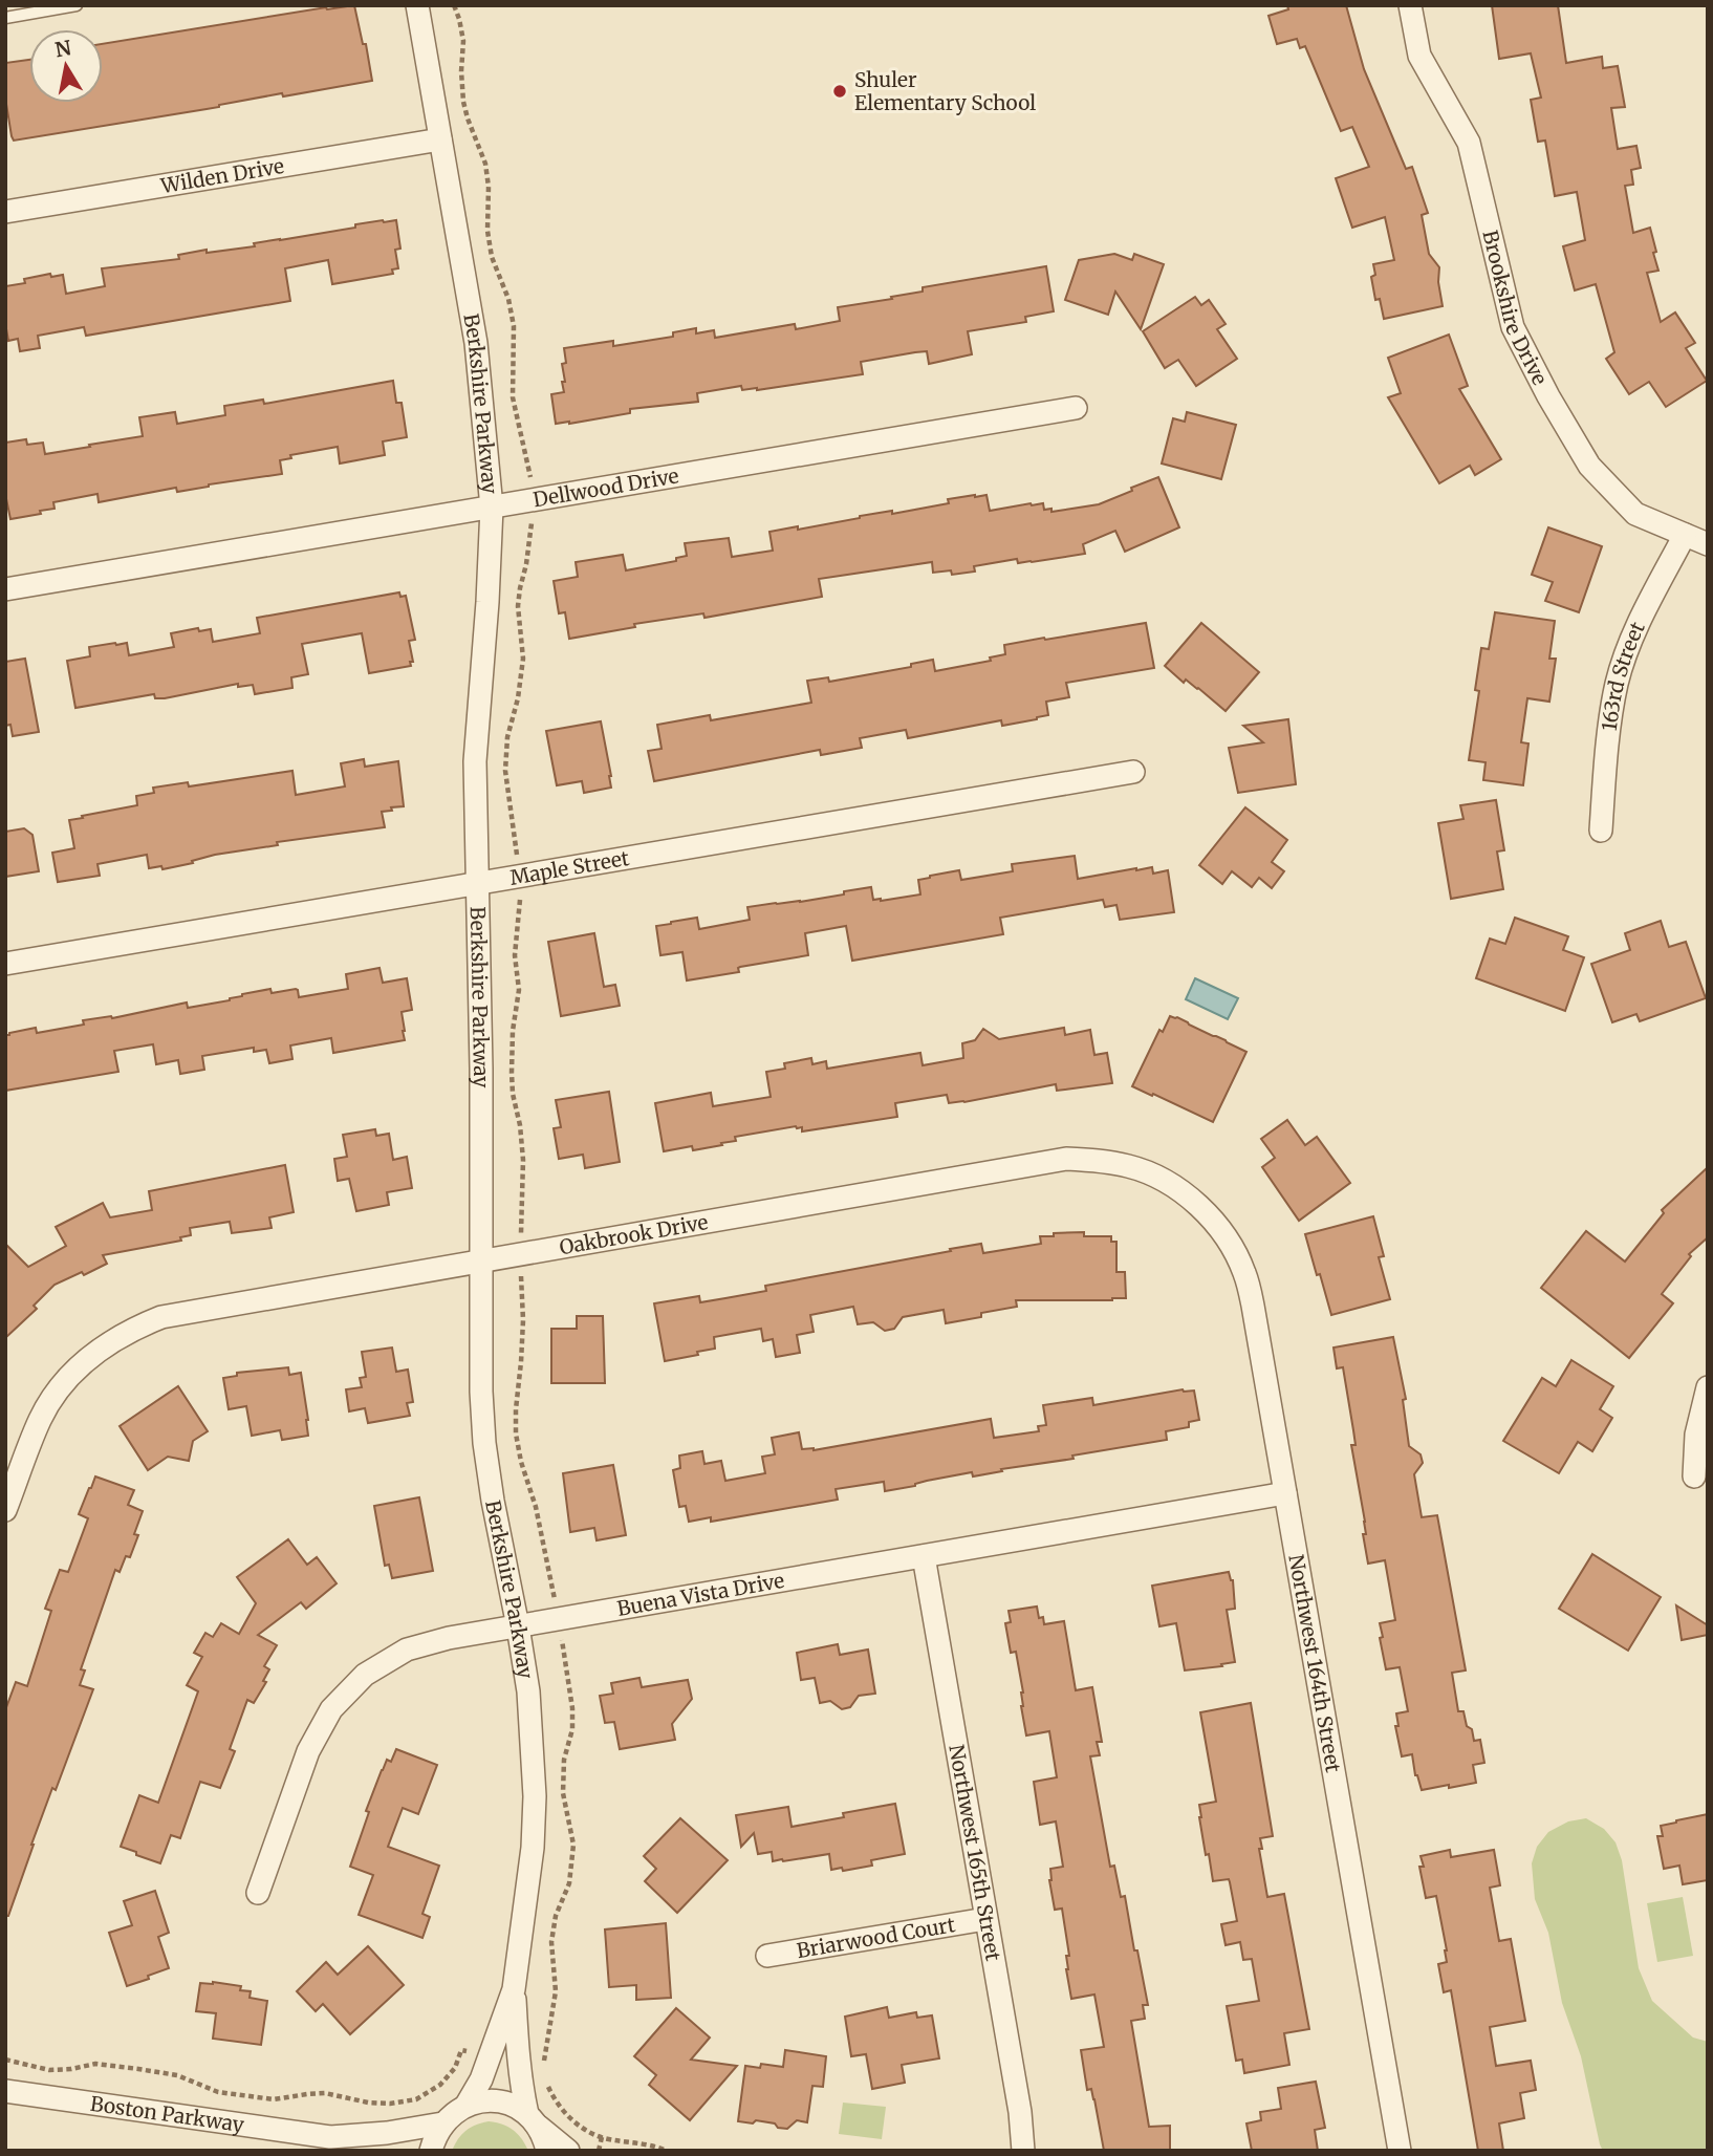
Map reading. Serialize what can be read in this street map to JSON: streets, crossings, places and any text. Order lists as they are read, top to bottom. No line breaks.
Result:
{"streets":{"street":["Wilden Drive","Brookshire Drive","Berkshire Parkway","Dellwood Drive","163rd Street","Maple Street","Oakbrook Drive","Buena Vista Drive","Northwest 164th Street","Northwest 165th Street","Briarwood Court","Boston Parkway"]},"crossings":[["Wilden Drive","Berkshire Parkway"],["Brookshire Drive","163rd Street"],["Berkshire Parkway","Dellwood Drive"],["Berkshire Parkway","Maple Street"],["Berkshire Parkway","Oakbrook Drive"],["Berkshire Parkway","Buena Vista Drive"],["Oakbrook Drive","Northwest 164th Street"],["Buena Vista Drive","Northwest 164th Street"],["Buena Vista Drive","Northwest 165th Street"],["Northwest 165th Street","Briarwood Court"]],"places":["Shuler Elementary School"],"north":"top"}
